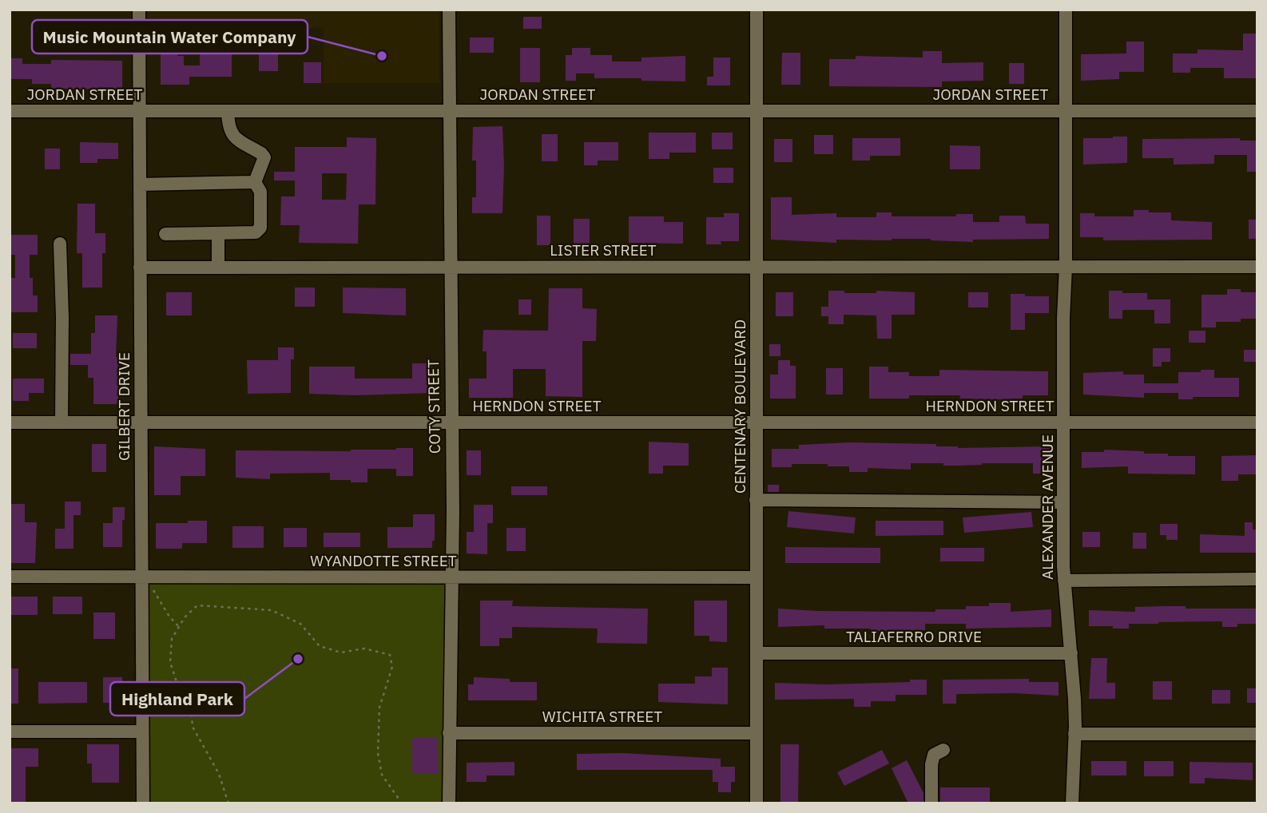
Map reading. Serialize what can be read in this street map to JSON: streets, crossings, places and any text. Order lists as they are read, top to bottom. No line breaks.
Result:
{"streets":{"street":["JORDAN STREET","LISTER STREET","HERNDON STREET","GILBERT DRIVE","COTY STREET","CENTENARY BOULEVARD","ALEXANDER AVENUE","WYANDOTTE STREET","TALIAFERRO DRIVE","WICHITA STREET"]},"crossings":[["JORDAN STREET","GILBERT DRIVE"],["JORDAN STREET","COTY STREET"],["JORDAN STREET","CENTENARY BOULEVARD"],["JORDAN STREET","ALEXANDER AVENUE"],["LISTER STREET","GILBERT DRIVE"],["LISTER STREET","COTY STREET"],["LISTER STREET","CENTENARY BOULEVARD"],["LISTER STREET","ALEXANDER AVENUE"],["HERNDON STREET","GILBERT DRIVE"],["HERNDON STREET","COTY STREET"],["HERNDON STREET","CENTENARY BOULEVARD"],["HERNDON STREET","ALEXANDER AVENUE"],["GILBERT DRIVE","WYANDOTTE STREET"],["COTY STREET","WYANDOTTE STREET"],["COTY STREET","WICHITA STREET"],["CENTENARY BOULEVARD","WYANDOTTE STREET"],["CENTENARY BOULEVARD","TALIAFERRO DRIVE"],["CENTENARY BOULEVARD","WICHITA STREET"],["ALEXANDER AVENUE","TALIAFERRO DRIVE"]],"places":["Music Mountain Water Company","Highland Park"]}
